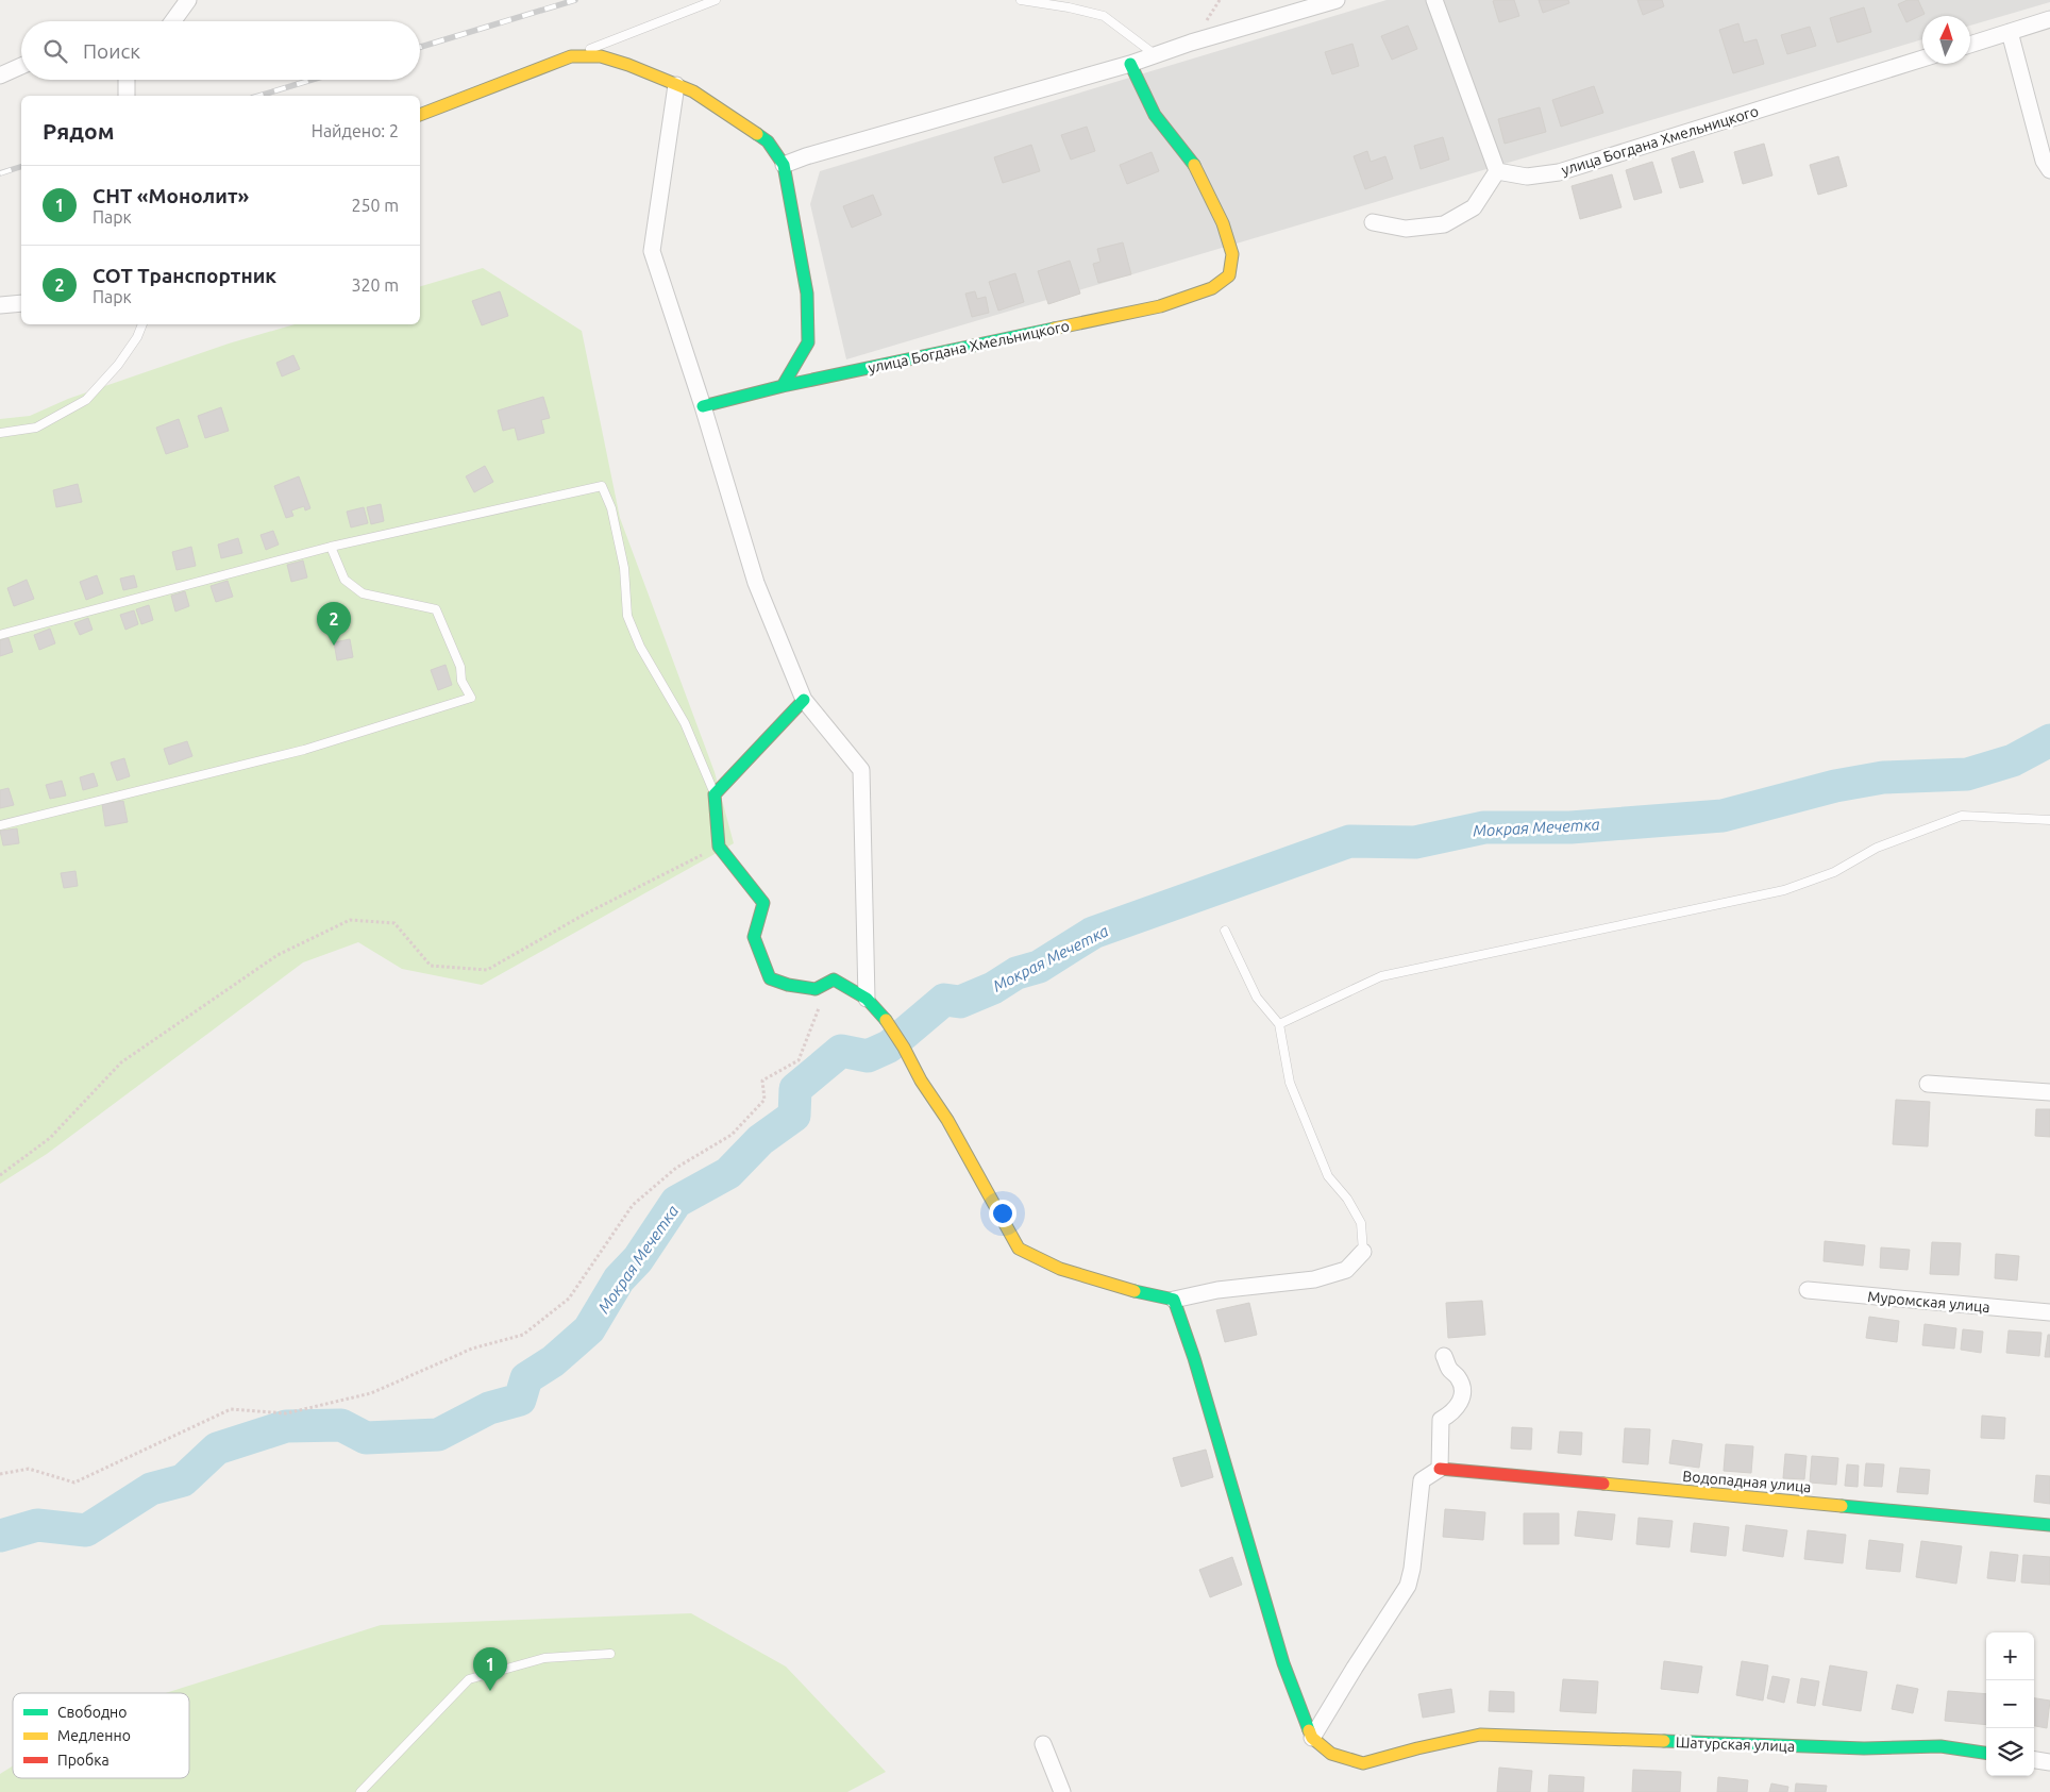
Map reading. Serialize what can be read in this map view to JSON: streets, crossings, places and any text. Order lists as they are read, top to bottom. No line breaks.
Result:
{"streets":{"street":["улица Богдана Хмельницкого","Муромская улица","Водопадная улица","Шатурская улица"]},"water":["Мокрая Мечетка"],"legend":["Свободно","Медленно","Пробка"],"north":"top","page":{"search":"Поиск","heading":["Рядом","Найдено: 2"],"list":[{"mark":"1","name":"СНТ «Монолит»","note":"Парк","value":"250 m"},{"mark":"2","name":"СОТ Транспортник","note":"Парк","value":"320 m"}],"pins":["2","1"],"map_buttons":["+","−"]}}
